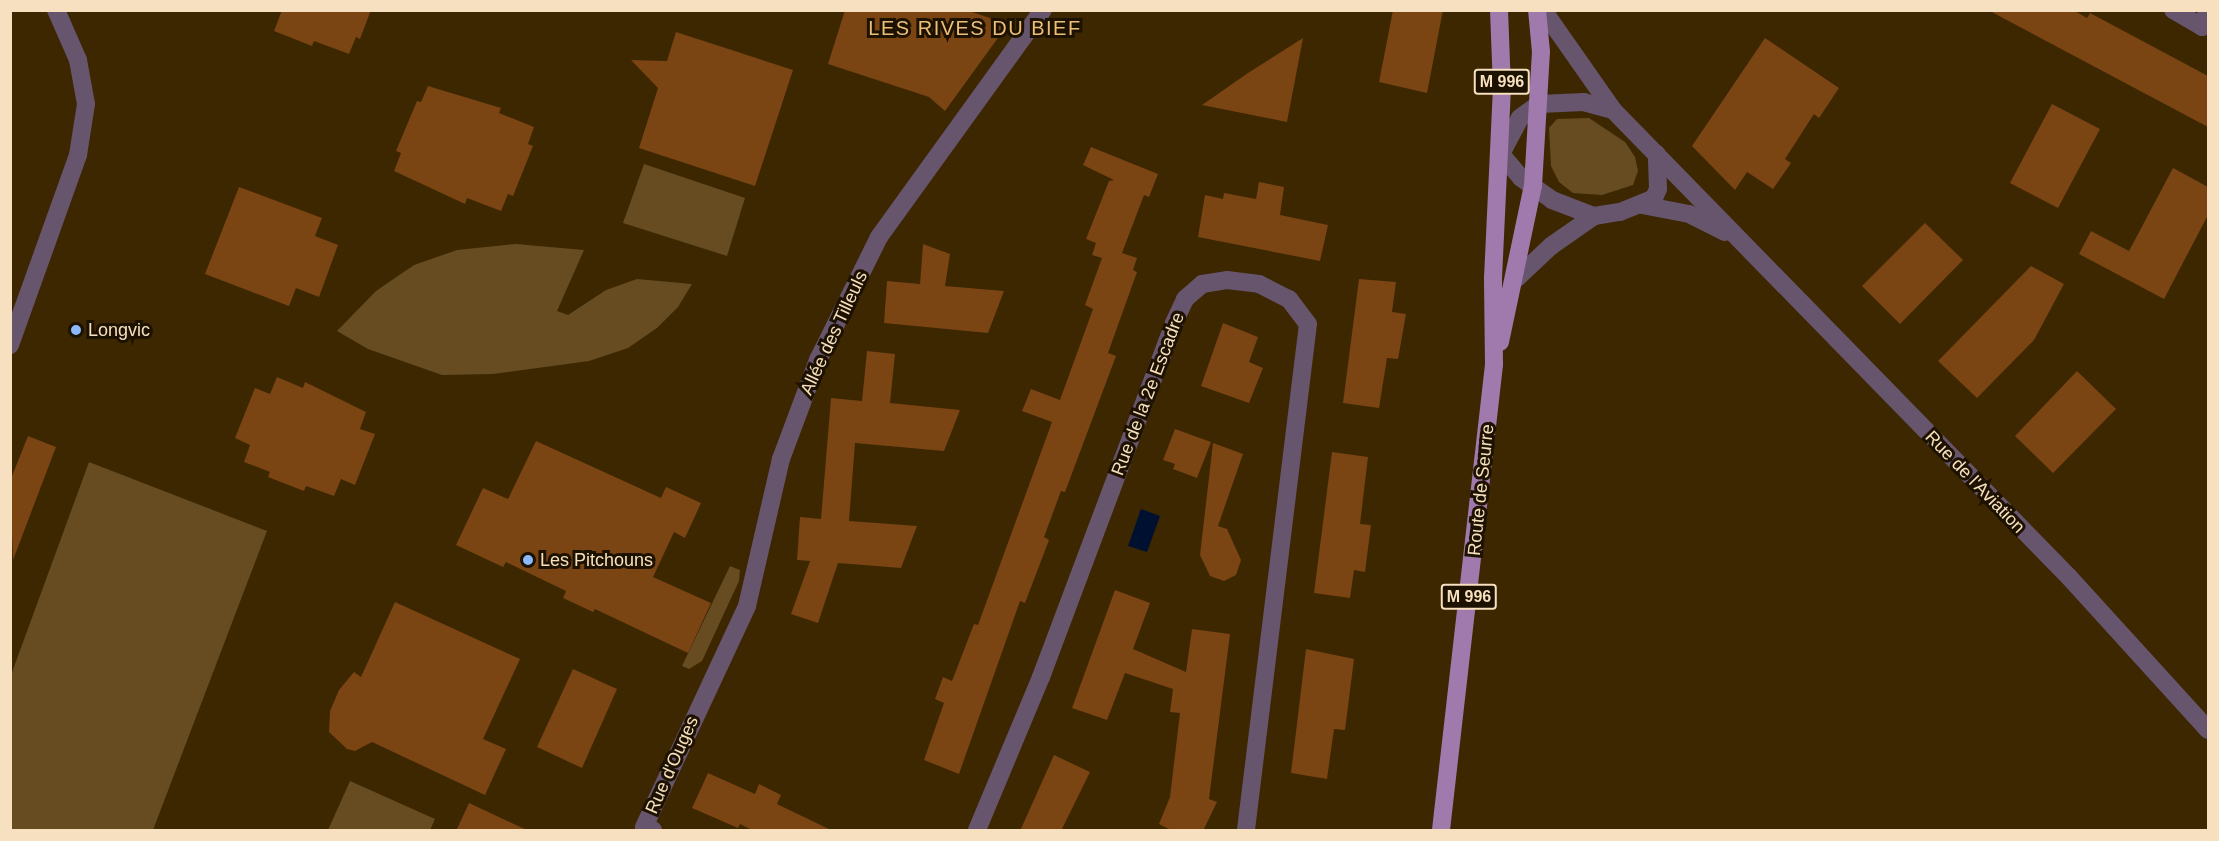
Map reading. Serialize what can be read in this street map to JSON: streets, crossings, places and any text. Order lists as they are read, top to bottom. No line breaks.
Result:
{"streets":{"main road":["M 996","Route de Seurre"],"street":["Allée des Tilleuls","Rue de la 2e Escadre","Rue de l'Aviation","Rue d'Ouges"]},"crossings":[["M 996","Route de Seurre"],["Allée des Tilleuls","Rue d'Ouges"],["Rue de l'Aviation","Route de Seurre"]],"districts":["LES RIVES DU BIEF"],"places":["Longvic","Les Pitchouns"]}
